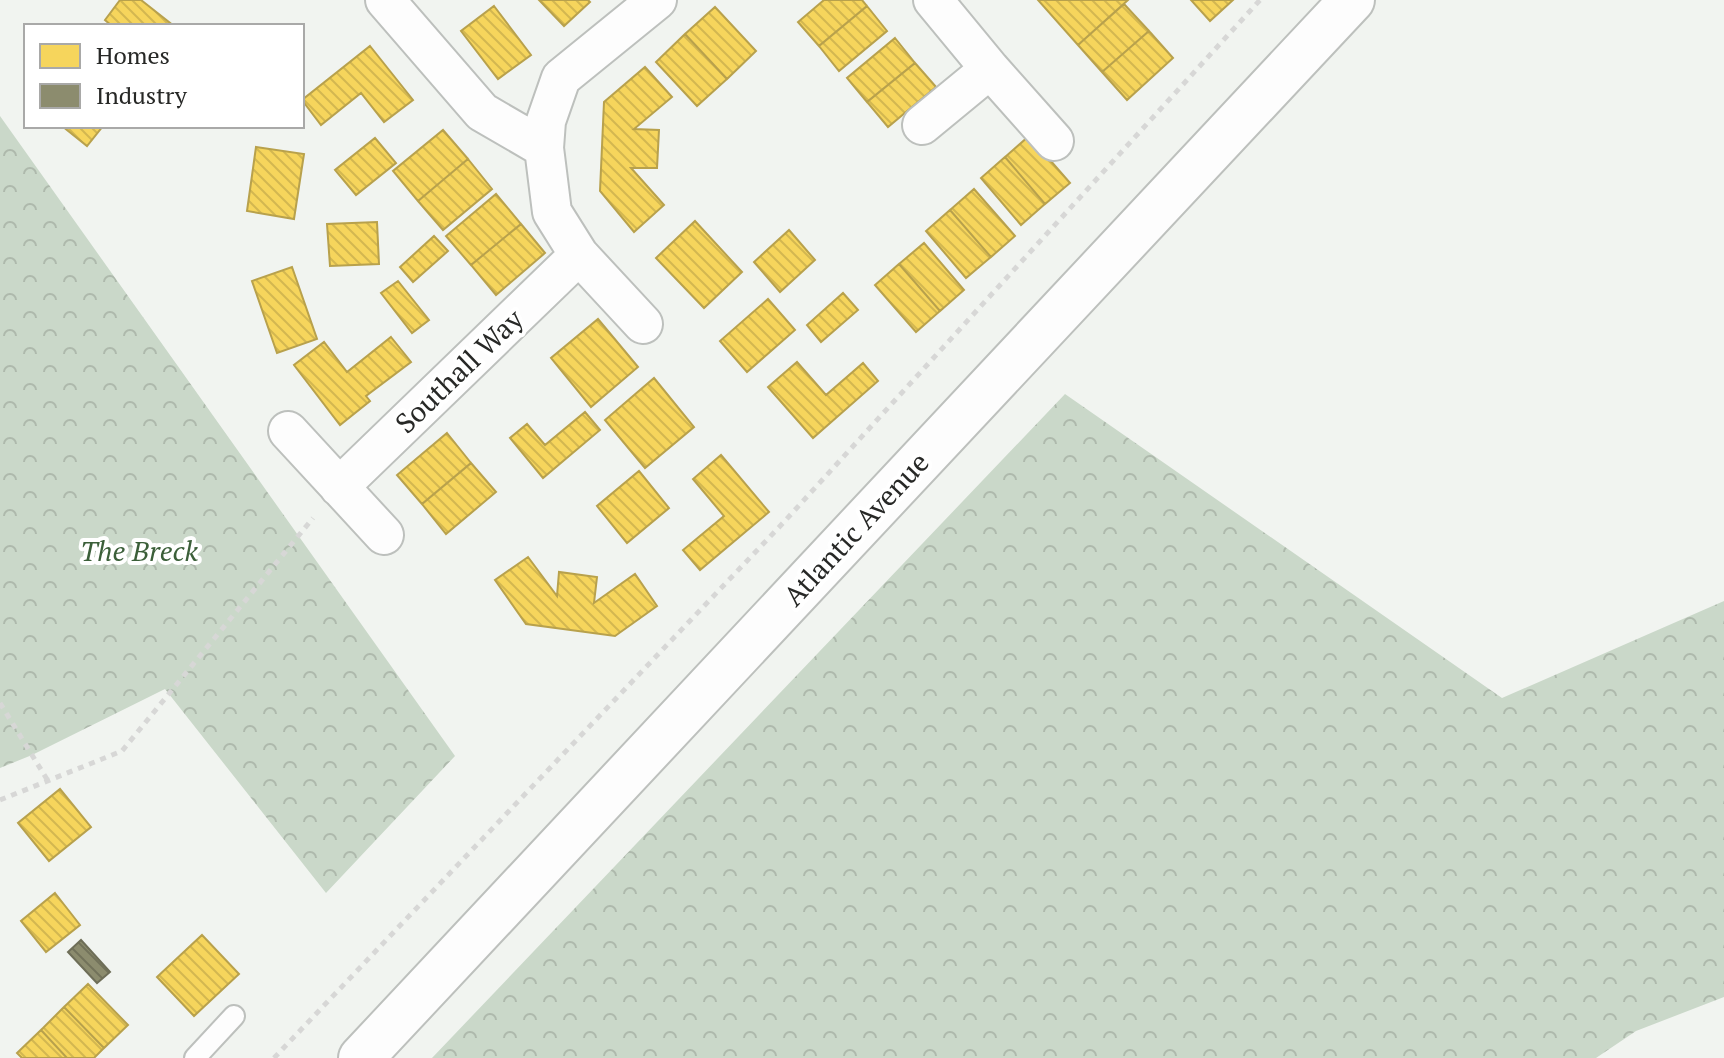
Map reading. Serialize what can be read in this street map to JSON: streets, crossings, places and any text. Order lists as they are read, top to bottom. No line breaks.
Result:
{"streets":{"street":["Southall Way","Atlantic Avenue"]},"parks":["The Breck"],"legend":["Homes","Industry"]}
